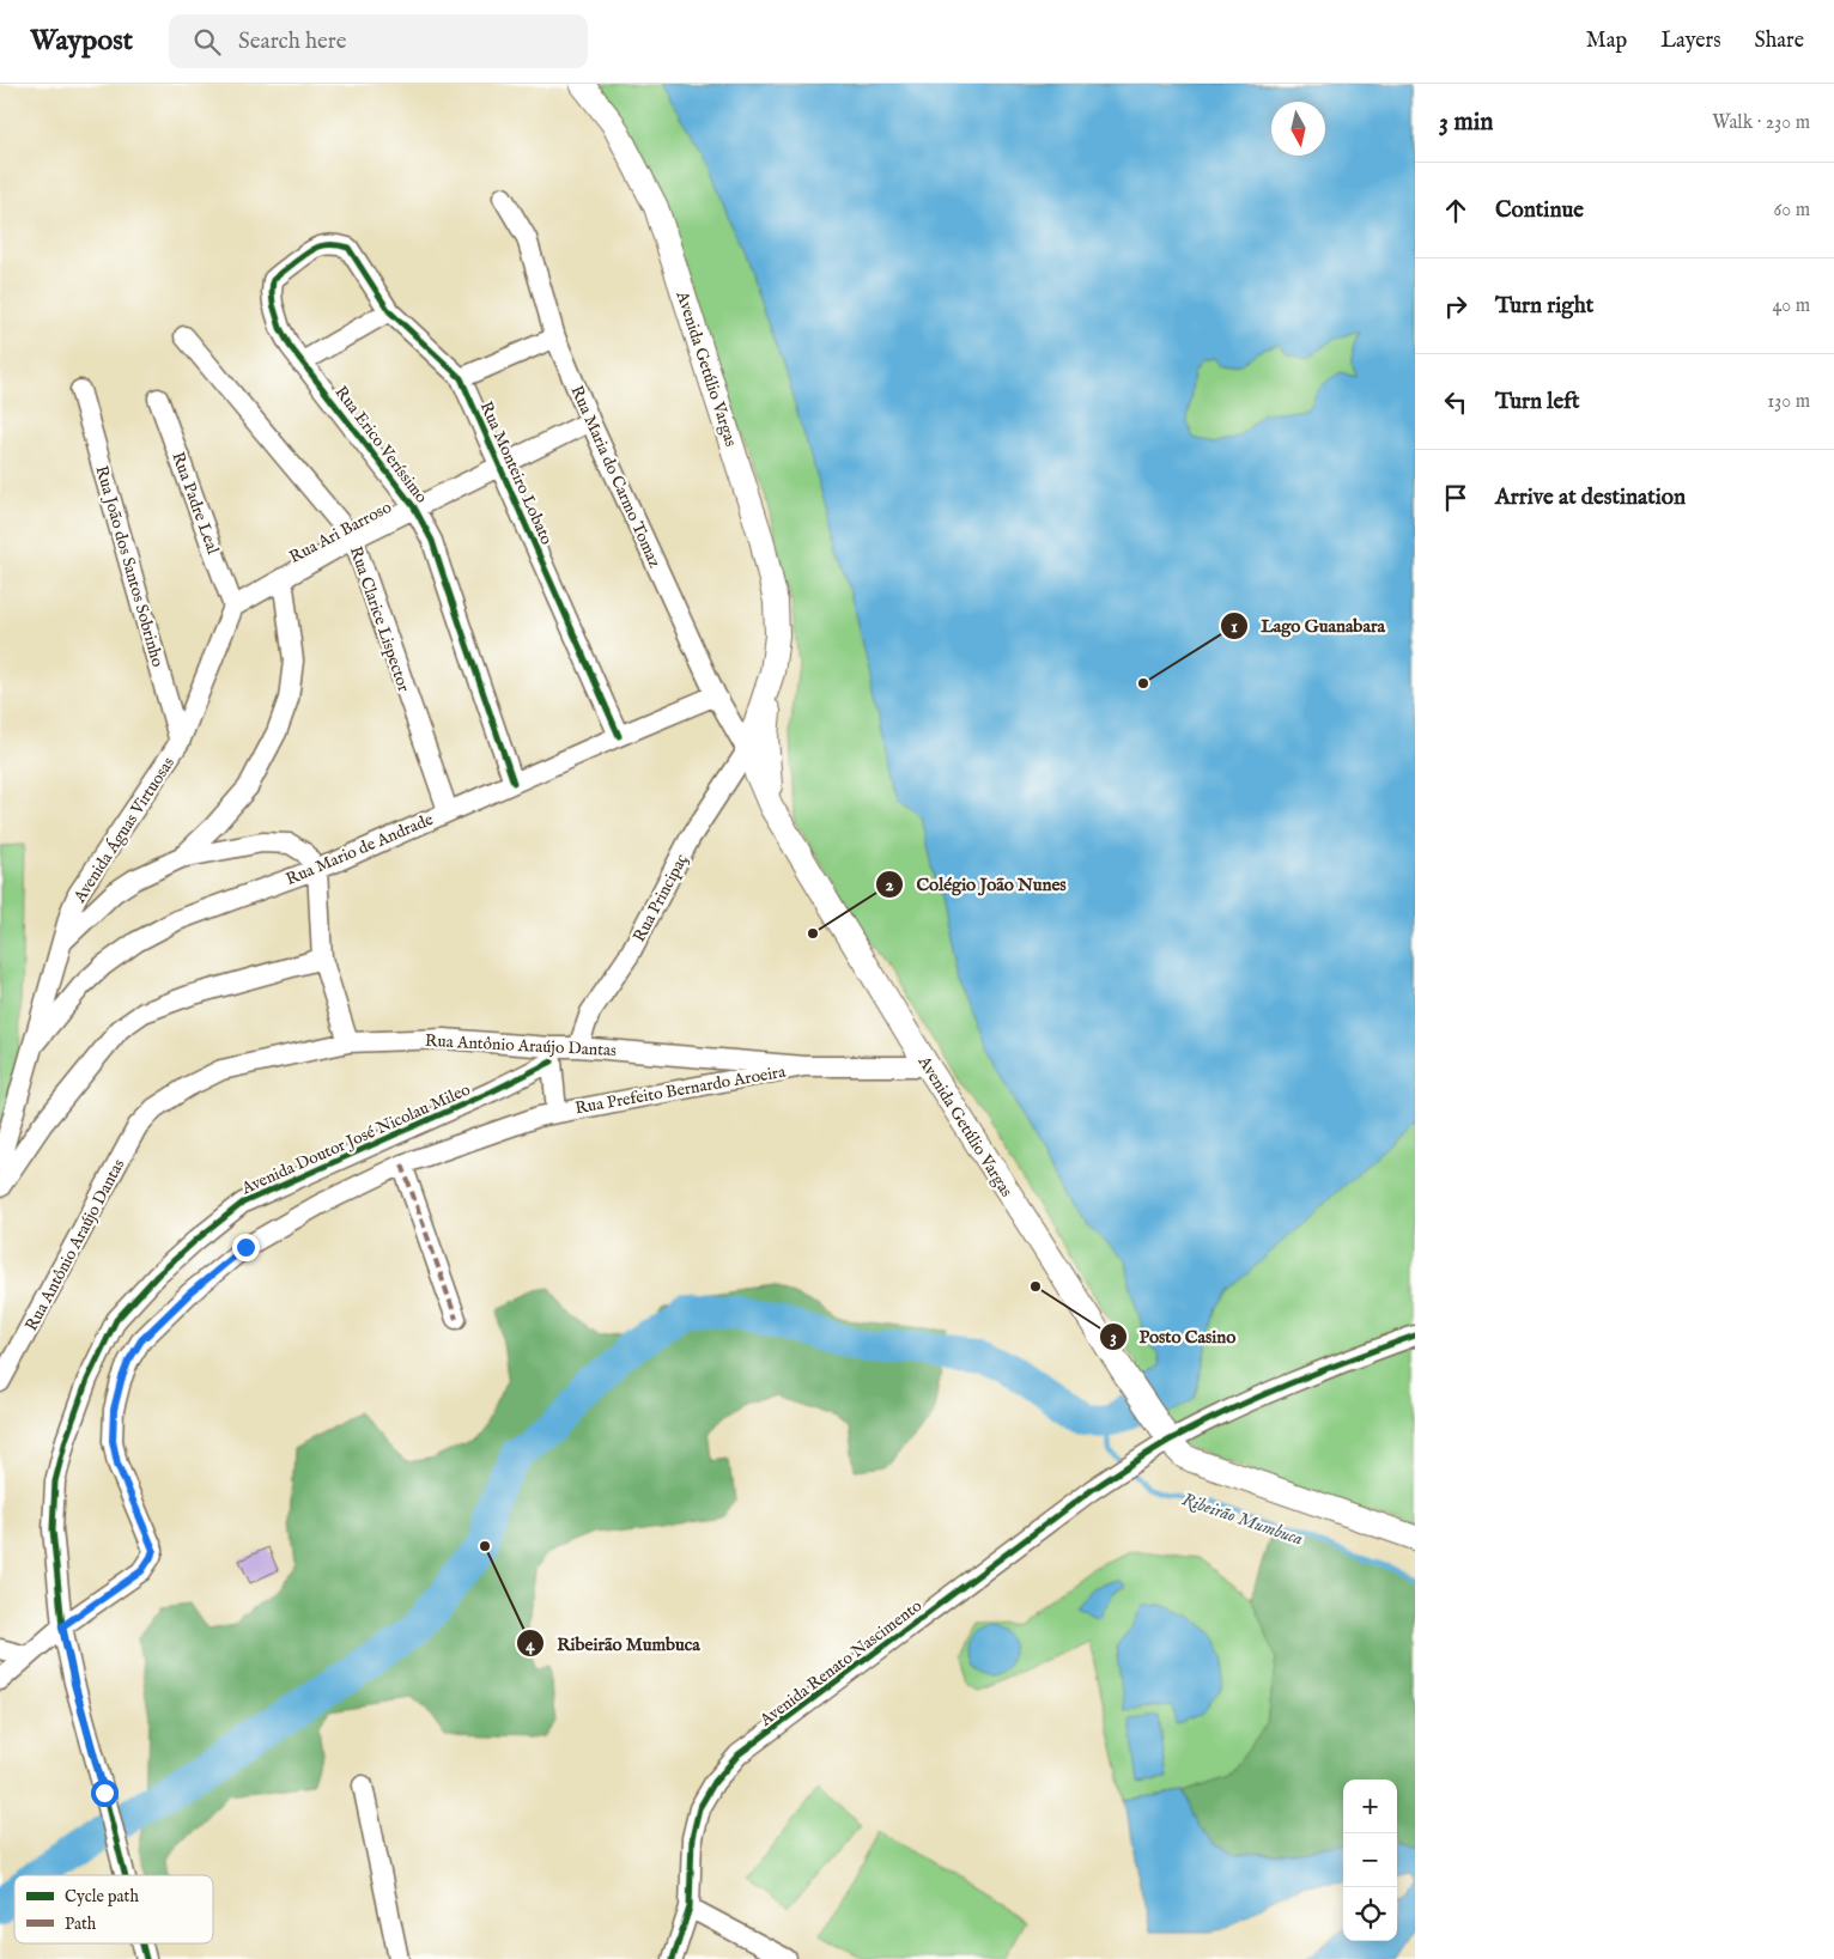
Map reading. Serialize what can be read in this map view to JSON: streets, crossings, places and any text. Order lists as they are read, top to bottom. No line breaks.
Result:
{"streets":{"main road":["Avenida Getúlio Vargas"],"street":["Rua Erico Veríssimo","Rua Monteiro Lobato","Rua Maria do Carmo Tomaz","Rua Padre Leal","Rua Ari Barroso","Rua João dos Santos Sobrinho","Rua Clarice Lispector","Avenida Águas Virtuosas","Rua Mario de Andrade","Rua Principaç","Rua Antônio Araújo Dantas","Rua Prefeito Bernardo Aroeira","Avenida Doutor José Nicolau Mileo","Avenida Renato Nascimento"]},"crossings":[["Avenida Getúlio Vargas","Rua Maria do Carmo Tomaz"],["Avenida Getúlio Vargas","Rua Principaç"],["Avenida Getúlio Vargas","Rua Antônio Araújo Dantas"],["Avenida Getúlio Vargas","Avenida Renato Nascimento"],["Rua Erico Veríssimo","Rua Monteiro Lobato"],["Rua Erico Veríssimo","Rua Ari Barroso"],["Rua Erico Veríssimo","Rua Mario de Andrade"],["Rua Monteiro Lobato","Rua Ari Barroso"],["Rua Monteiro Lobato","Rua Mario de Andrade"],["Rua Maria do Carmo Tomaz","Rua Ari Barroso"],["Rua Maria do Carmo Tomaz","Rua Mario de Andrade"],["Rua Maria do Carmo Tomaz","Rua Principaç"],["Rua Padre Leal","Rua Ari Barroso"],["Rua Padre Leal","Avenida Águas Virtuosas"],["Rua Ari Barroso","Rua Clarice Lispector"],["Rua Ari Barroso","Avenida Águas Virtuosas"],["Rua João dos Santos Sobrinho","Avenida Águas Virtuosas"],["Rua Clarice Lispector","Rua Mario de Andrade"],["Avenida Águas Virtuosas","Rua Mario de Andrade"],["Rua Principaç","Rua Antônio Araújo Dantas"],["Rua Antônio Araújo Dantas","Rua Prefeito Bernardo Aroeira"],["Rua Antônio Araújo Dantas","Avenida Doutor José Nicolau Mileo"],["Rua Prefeito Bernardo Aroeira","Avenida Doutor José Nicolau Mileo"]],"water":["Ribeirão Mumbuca"],"places":["Lago Guanabara","Colégio João Nunes","Posto Casino","Ribeirão Mumbuca"],"legend":["Cycle path","Path"],"north":"bottom","page":{"header":"Waypost","search":"Search here","nav":["Map","Layers","Share"],"heading":["3 min","Walk · 230 m"],"list":[["Continue","60 m"],["Turn right","40 m"],["Turn left","130 m"],"Arrive at destination"],"map_buttons":["+","−"]}}
